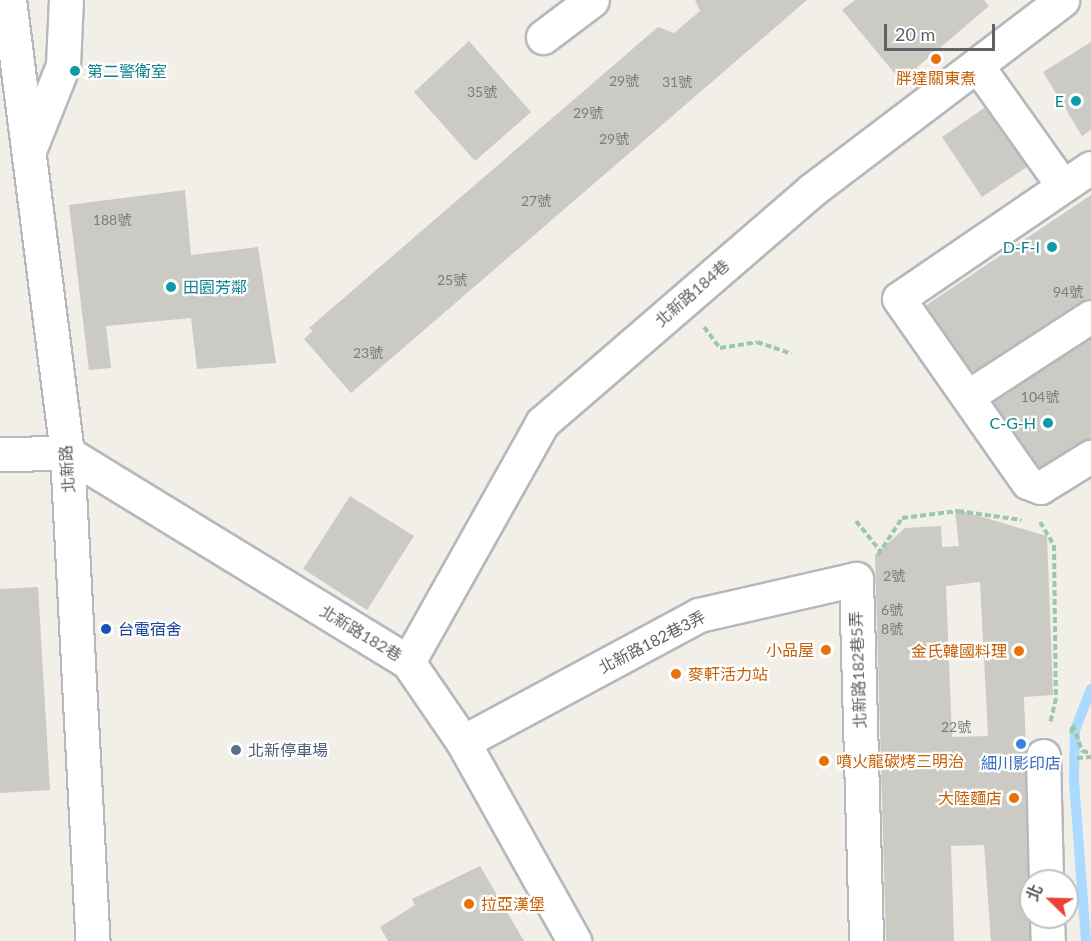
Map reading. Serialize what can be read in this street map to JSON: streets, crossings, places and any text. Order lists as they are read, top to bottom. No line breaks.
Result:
{"streets":{"street":["北新路184巷","北新路","北新路182巷","北新路182巷3弄","北新路182巷5弄"]},"crossings":[["北新路184巷","北新路182巷"],["北新路","北新路182巷"],["北新路182巷","北新路182巷3弄"],["北新路182巷3弄","北新路182巷5弄"]],"places":["胖達關東煮","第二警衛室","E","D-F-I","田園芳鄰","C-G-H","台電宿舍","小品屋","金氏韓國料理","麥軒活力站","細川影印店","北新停車場","噴火龍碳烤三明治","大陸麵店","拉亞漢堡"],"house_numbers":["29號","31號","35號","29號","29號","27號","188號","25號","94號","23號","104號","2號","6號","8號","22號"],"scale_bar":"20 m","north":"top left"}
